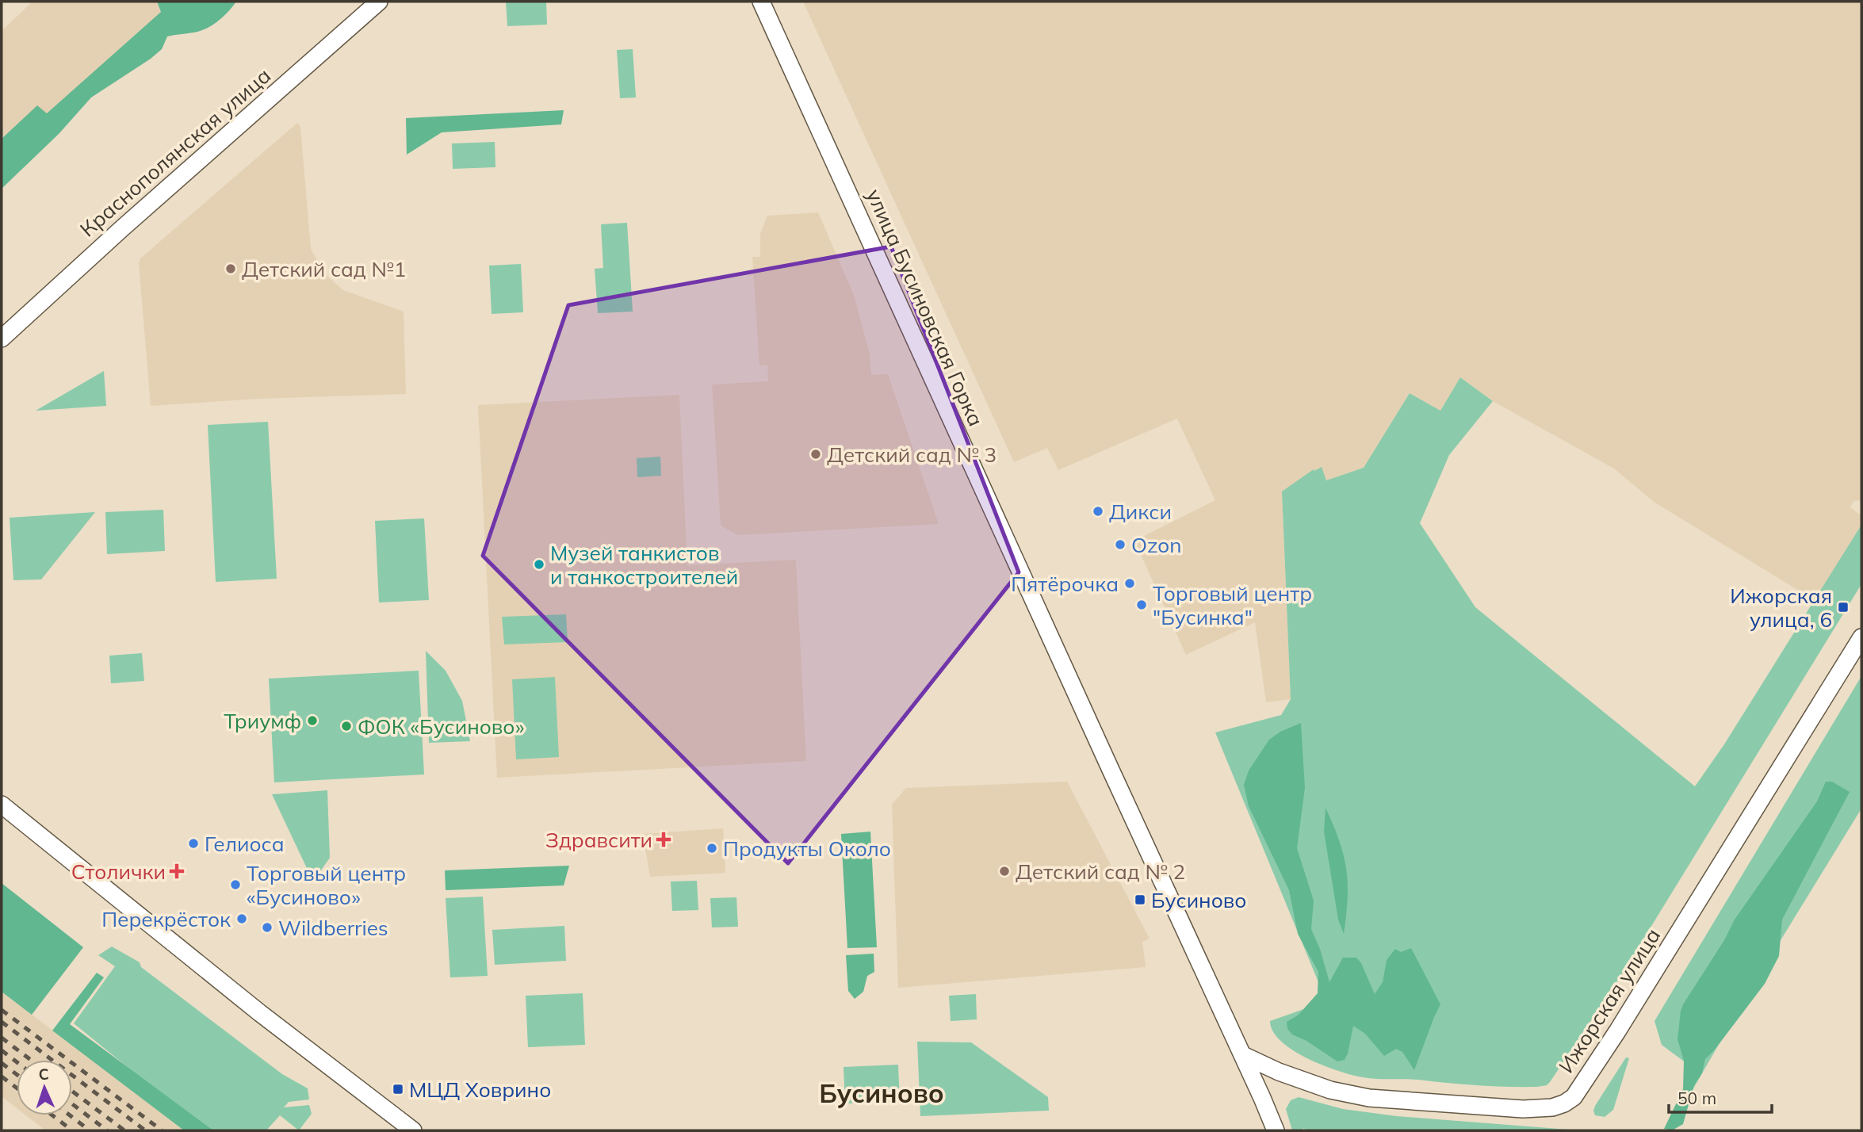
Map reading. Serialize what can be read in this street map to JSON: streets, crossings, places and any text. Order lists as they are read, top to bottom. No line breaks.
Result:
{"streets":{"street":["Краснополянская улица","улица Бусиновская Горка","Ижорская улица"]},"crossings":[["улица Бусиновская Горка","Ижорская улица"]],"districts":["Бусиново"],"places":{"other":["Детский сад №1","Детский сад № 3","Дикси","Ozon","Музей танкистов и танкостроителей","Пятёрочка","Торговый центр \"Бусинка\"","Триумф","ФОК «Бусиново»","Гелиоса","Продукты Около","Детский сад № 2","Торговый центр «Бусиново»","Перекрёсток","Wildberries"],"transit":["Ижорская улица, 6","Бусиново","МЦД Ховрино"],"health":["Здравсити","Столички"]},"scale_bar":"50 m","north":"top"}
